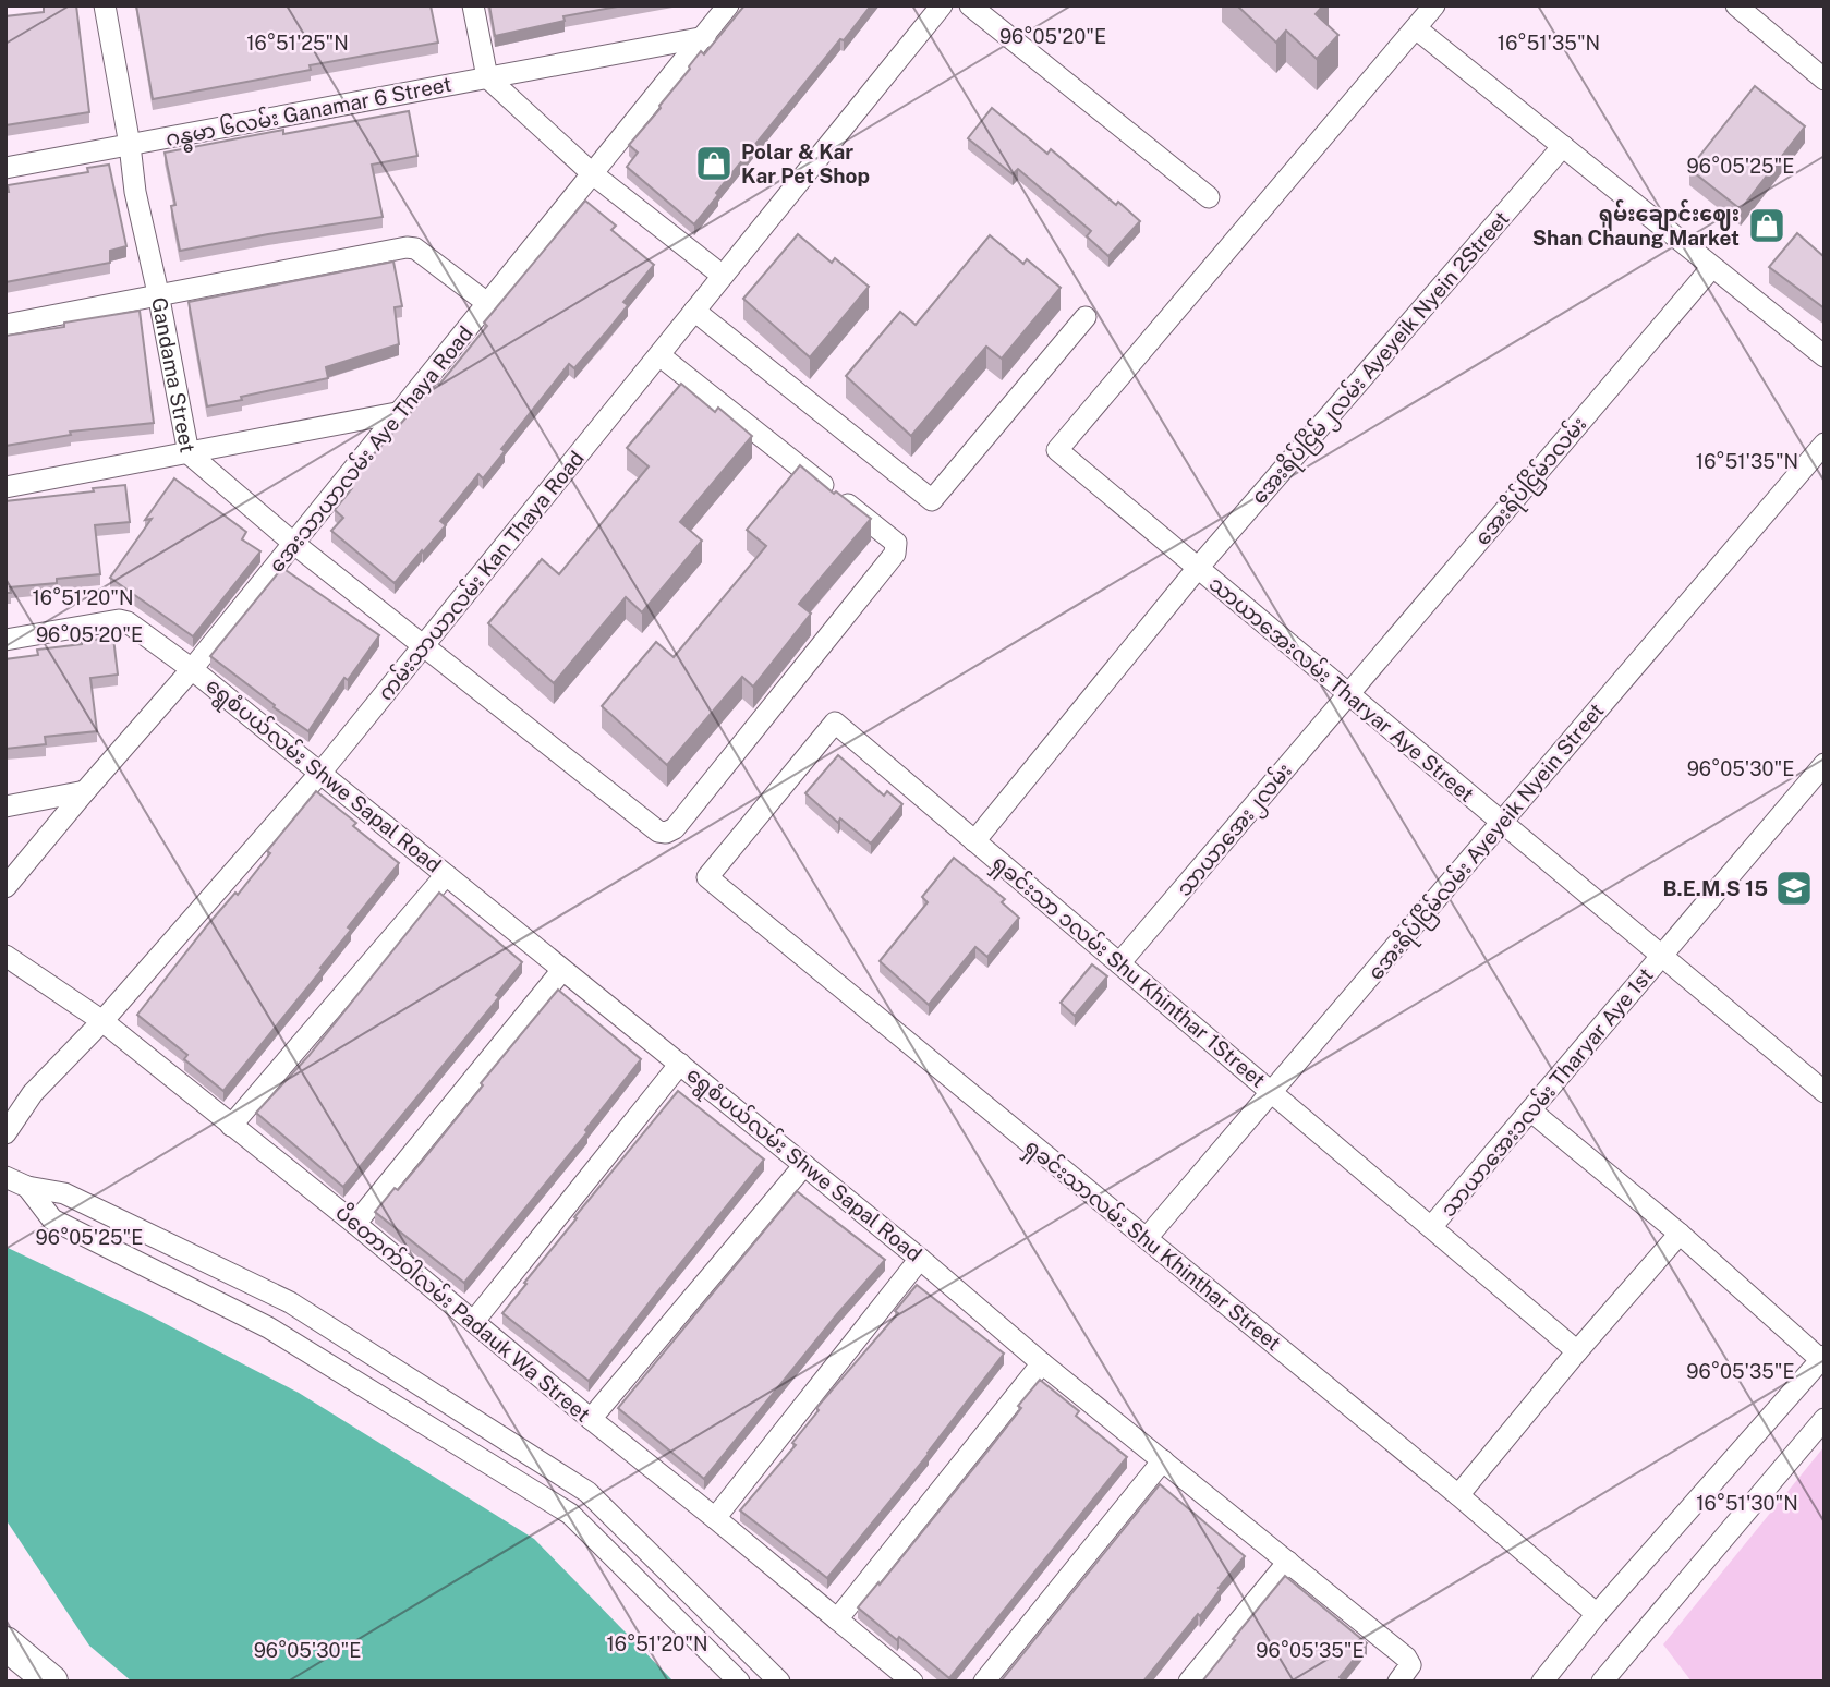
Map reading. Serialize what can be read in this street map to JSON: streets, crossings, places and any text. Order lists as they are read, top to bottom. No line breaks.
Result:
{"streets":{"street":["ဂန္ဓမာ ၆လမ်း Ganamar 6 Street","အေးရိပ်ငြိမ်၂လမ်း Ayeyeik Nyein 2Street","Gandama Street","အေးသာယာလမ်း Aye Thaya Road","အေးရိပ်ငြိမ်၁လမ်း","ကမ်းသာယာလမ်း Kan Thaya Road","သာယာအေးလမ်း Tharyar Aye Street","ရွေစံပယ်လမ်း Shwe Sapal Road","သာယာအေး၂လမ်း","အေးရိပ်ငြိမ်လမ်း Ayeyeik Nyein Street","ရှခင်းသာ ၁လမ်း Shu Khinthar 1Street","သာယာအေး၁လမ်း Tharyar Aye 1st","ရှခင်းသာလမ်း Shu Khinthar Street","ပိတောက်ဝါလမ်း Padauk Wa Street"]},"crossings":[["ဂန္ဓမာ ၆လမ်း Ganamar 6 Street","Gandama Street"],["ဂန္ဓမာ ၆လမ်း Ganamar 6 Street","အေးသာယာလမ်း Aye Thaya Road"],["အေးရိပ်ငြိမ်၂လမ်း Ayeyeik Nyein 2Street","သာယာအေးလမ်း Tharyar Aye Street"],["အေးရိပ်ငြိမ်၂လမ်း Ayeyeik Nyein 2Street","ရှခင်းသာ ၁လမ်း Shu Khinthar 1Street"],["Gandama Street","အေးသာယာလမ်း Aye Thaya Road"],["Gandama Street","ကမ်းသာယာလမ်း Kan Thaya Road"],["အေးသာယာလမ်း Aye Thaya Road","ရွေစံပယ်လမ်း Shwe Sapal Road"],["အေးရိပ်ငြိမ်၁လမ်း","သာယာအေးလမ်း Tharyar Aye Street"],["အေးရိပ်ငြိမ်၁လမ်း","သာယာအေး၂လမ်း"],["ကမ်းသာယာလမ်း Kan Thaya Road","ရွေစံပယ်လမ်း Shwe Sapal Road"],["ကမ်းသာယာလမ်း Kan Thaya Road","ပိတောက်ဝါလမ်း Padauk Wa Street"],["သာယာအေးလမ်း Tharyar Aye Street","သာယာအေး၂လမ်း"],["သာယာအေးလမ်း Tharyar Aye Street","အေးရိပ်ငြိမ်လမ်း Ayeyeik Nyein Street"],["သာယာအေးလမ်း Tharyar Aye Street","သာယာအေး၁လမ်း Tharyar Aye 1st"],["သာယာအေး၂လမ်း","ရှခင်းသာ ၁လမ်း Shu Khinthar 1Street"],["အေးရိပ်ငြိမ်လမ်း Ayeyeik Nyein Street","ရှခင်းသာ ၁လမ်း Shu Khinthar 1Street"],["အေးရိပ်ငြိမ်လမ်း Ayeyeik Nyein Street","ရှခင်းသာလမ်း Shu Khinthar Street"],["ရှခင်းသာ ၁လမ်း Shu Khinthar 1Street","သာယာအေး၁လမ်း Tharyar Aye 1st"],["ရှခင်းသာ ၁လမ်း Shu Khinthar 1Street","ရှခင်းသာလမ်း Shu Khinthar Street"]],"places":{"shop":["Polar & Kar Kar Pet Shop","ရှမ်းချောင်းဈေး Shan Chaung Market"],"school or university":["B.E.M.S 15"]},"coordinates":["96°05'20\"E","16°51'25\"N","16°51'35\"N","96°05'25\"E","16°51'20\"N","96°05'30\"E","96°05'35\"E","16°51'30\"N"]}
